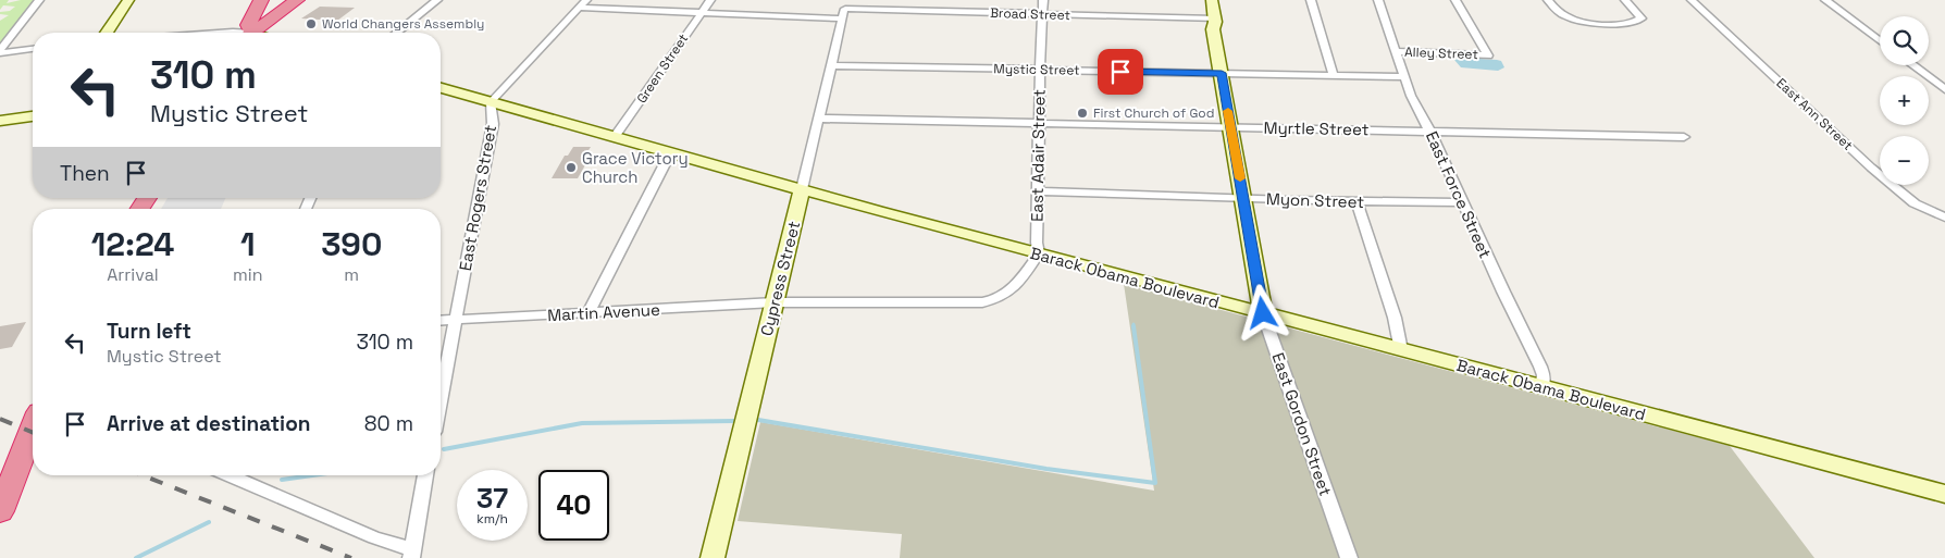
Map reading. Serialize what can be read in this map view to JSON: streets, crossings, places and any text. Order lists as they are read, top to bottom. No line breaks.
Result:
{"streets":{"main road":["Barack Obama Boulevard","Cypress Street"],"street":["Broad Street","Alley Street","Green Street","Mystic Street","East Ann Street","Myrtle Street","East Adair Street","East Force Street","East Rogers Street","Myon Street","Martin Avenue","East Gordon Street"]},"crossings":[["Broad Street","East Adair Street"],["Broad Street","Cypress Street"],["Broad Street","East Gordon Street"],["Alley Street","East Force Street"],["Green Street","Barack Obama Boulevard"],["Mystic Street","East Adair Street"],["Mystic Street","East Force Street"],["Mystic Street","Cypress Street"],["Mystic Street","East Gordon Street"],["Myrtle Street","East Adair Street"],["Myrtle Street","East Force Street"],["Myrtle Street","Cypress Street"],["Myrtle Street","East Gordon Street"],["East Adair Street","Myon Street"],["East Adair Street","Barack Obama Boulevard"],["East Force Street","Myon Street"],["East Force Street","Barack Obama Boulevard"],["East Rogers Street","Barack Obama Boulevard"],["East Rogers Street","Martin Avenue"],["Myon Street","East Gordon Street"],["Barack Obama Boulevard","Cypress Street"],["Barack Obama Boulevard","East Gordon Street"],["Cypress Street","Martin Avenue"]],"places":["World Changers Assembly","First Church of God","Grace Victory Church"],"page":{"map_buttons":["+","−"],"turn":["310 m","Mystic Street"],"then":"Then","eta":["12:24","Arrival","1","min","390","m"],"list":[{"name":"Turn left","note":"Mystic Street","value":"310 m"},{"name":"Arrive at destination","value":"80 m"}],"speed":"37 km/h","limit":"40"}}
